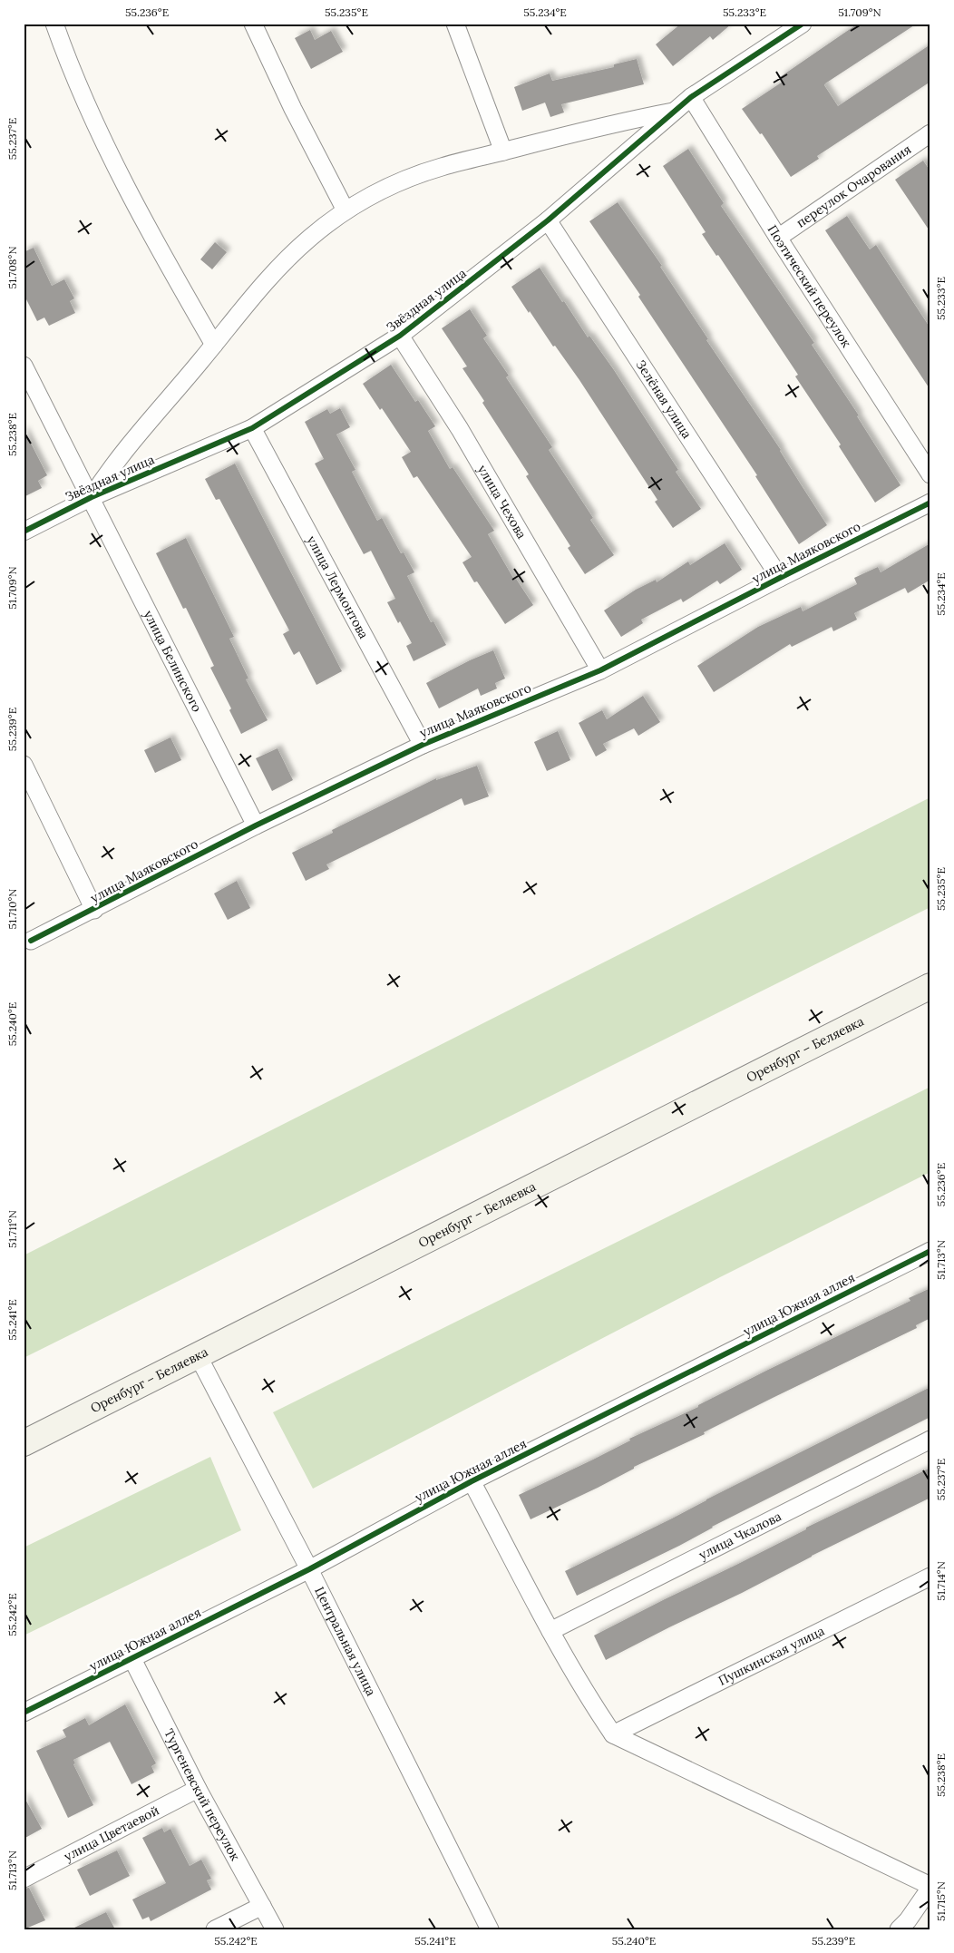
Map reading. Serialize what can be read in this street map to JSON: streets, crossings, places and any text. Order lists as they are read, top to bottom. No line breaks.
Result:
{"streets":{"main road":["Оренбург – Беляевка"],"street":["переулок Очарования","Поэтический переулок","Звёздная улица","Зелёная улица","улица Чехова","улица Маяковского","улица Лермонтова","улица Белинского","улица Южная аллея","улица Чкалова","Центральная улица","Пушкинская улица","Тургеневский переулок","улица Цветаевой"]},"crossings":[["переулок Очарования","Поэтический переулок"],["Поэтический переулок","Звёздная улица"],["Звёздная улица","Зелёная улица"],["Звёздная улица","улица Чехова"],["Звёздная улица","улица Лермонтова"],["Звёздная улица","улица Белинского"],["Зелёная улица","улица Маяковского"],["улица Чехова","улица Маяковского"],["улица Маяковского","улица Лермонтова"],["улица Маяковского","улица Белинского"],["Оренбург – Беляевка","Центральная улица"],["улица Южная аллея","Центральная улица"],["улица Южная аллея","Тургеневский переулок"],["Тургеневский переулок","улица Цветаевой"]],"coordinates":["55.236°E","55.235°E","55.234°E","55.233°E","51.709°N","55.237°E","51.708°N","55.238°E","55.239°E","51.710°N","55.240°E","51.711°N","51.713°N","55.241°E","51.714°N","55.242°E","51.715°N"]}
